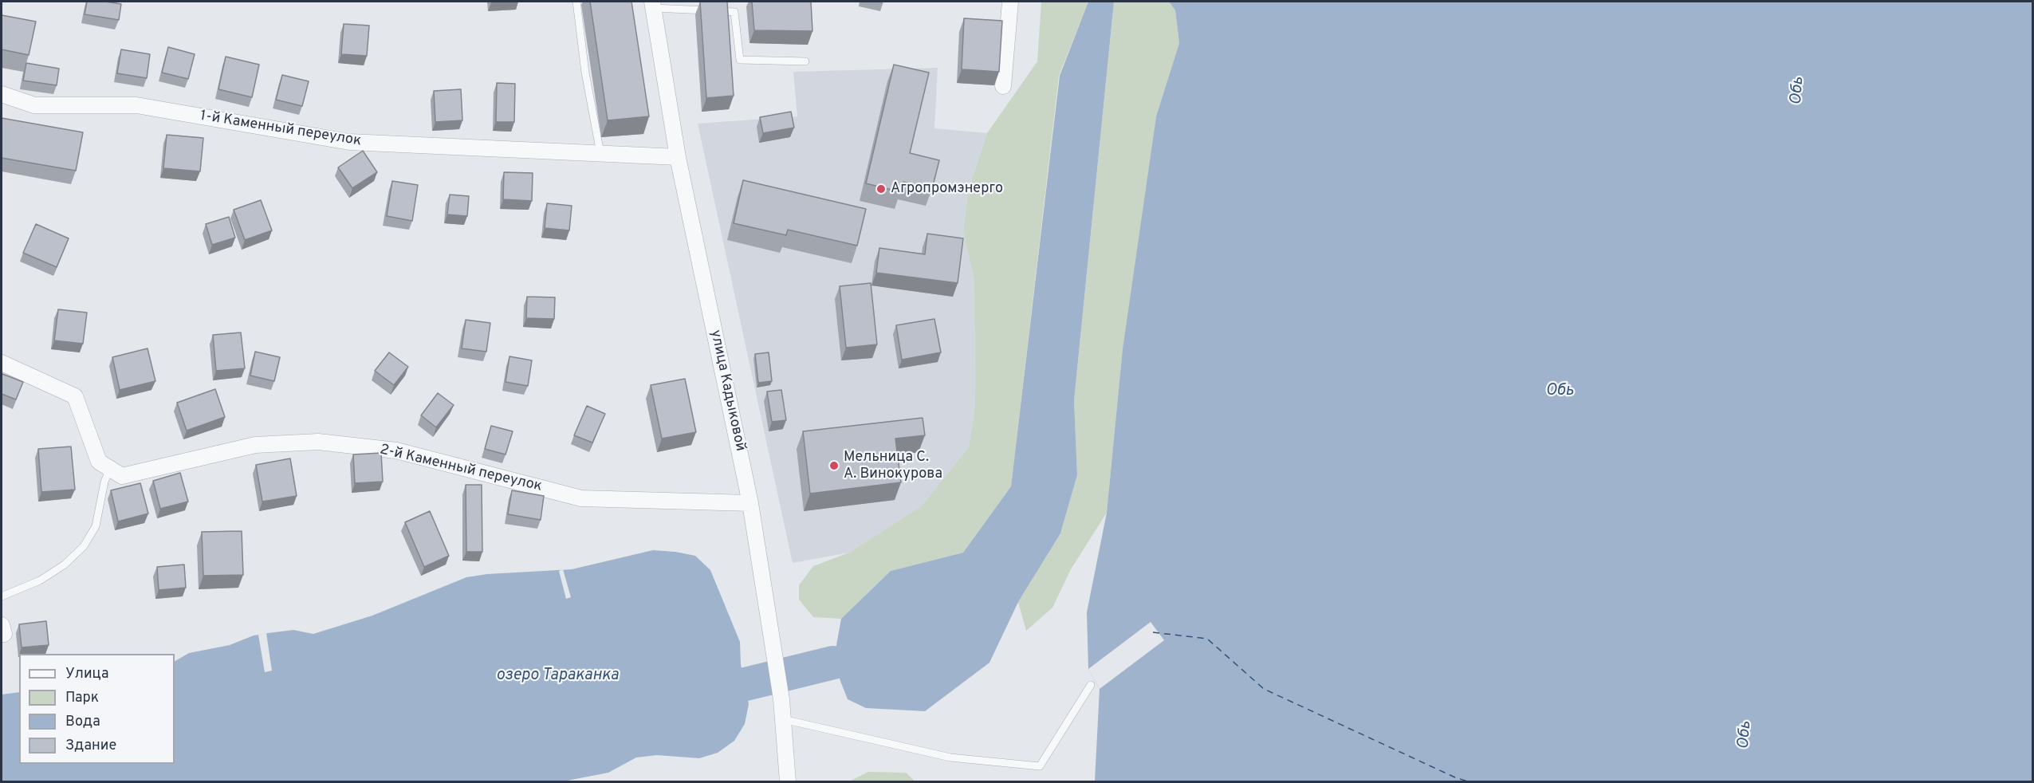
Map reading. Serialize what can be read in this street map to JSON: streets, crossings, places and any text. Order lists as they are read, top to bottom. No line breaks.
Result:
{"streets":{"street":["1-й Каменный переулок","улица Кадыковой","2-й Каменный переулок"]},"crossings":[["1-й Каменный переулок","улица Кадыковой"],["улица Кадыковой","2-й Каменный переулок"]],"water":["Обь","озеро Тараканка"],"places":["Агропромэнерго","Мельница С. А. Винокурова"],"legend":["Улица","Парк","Вода","Здание"]}
